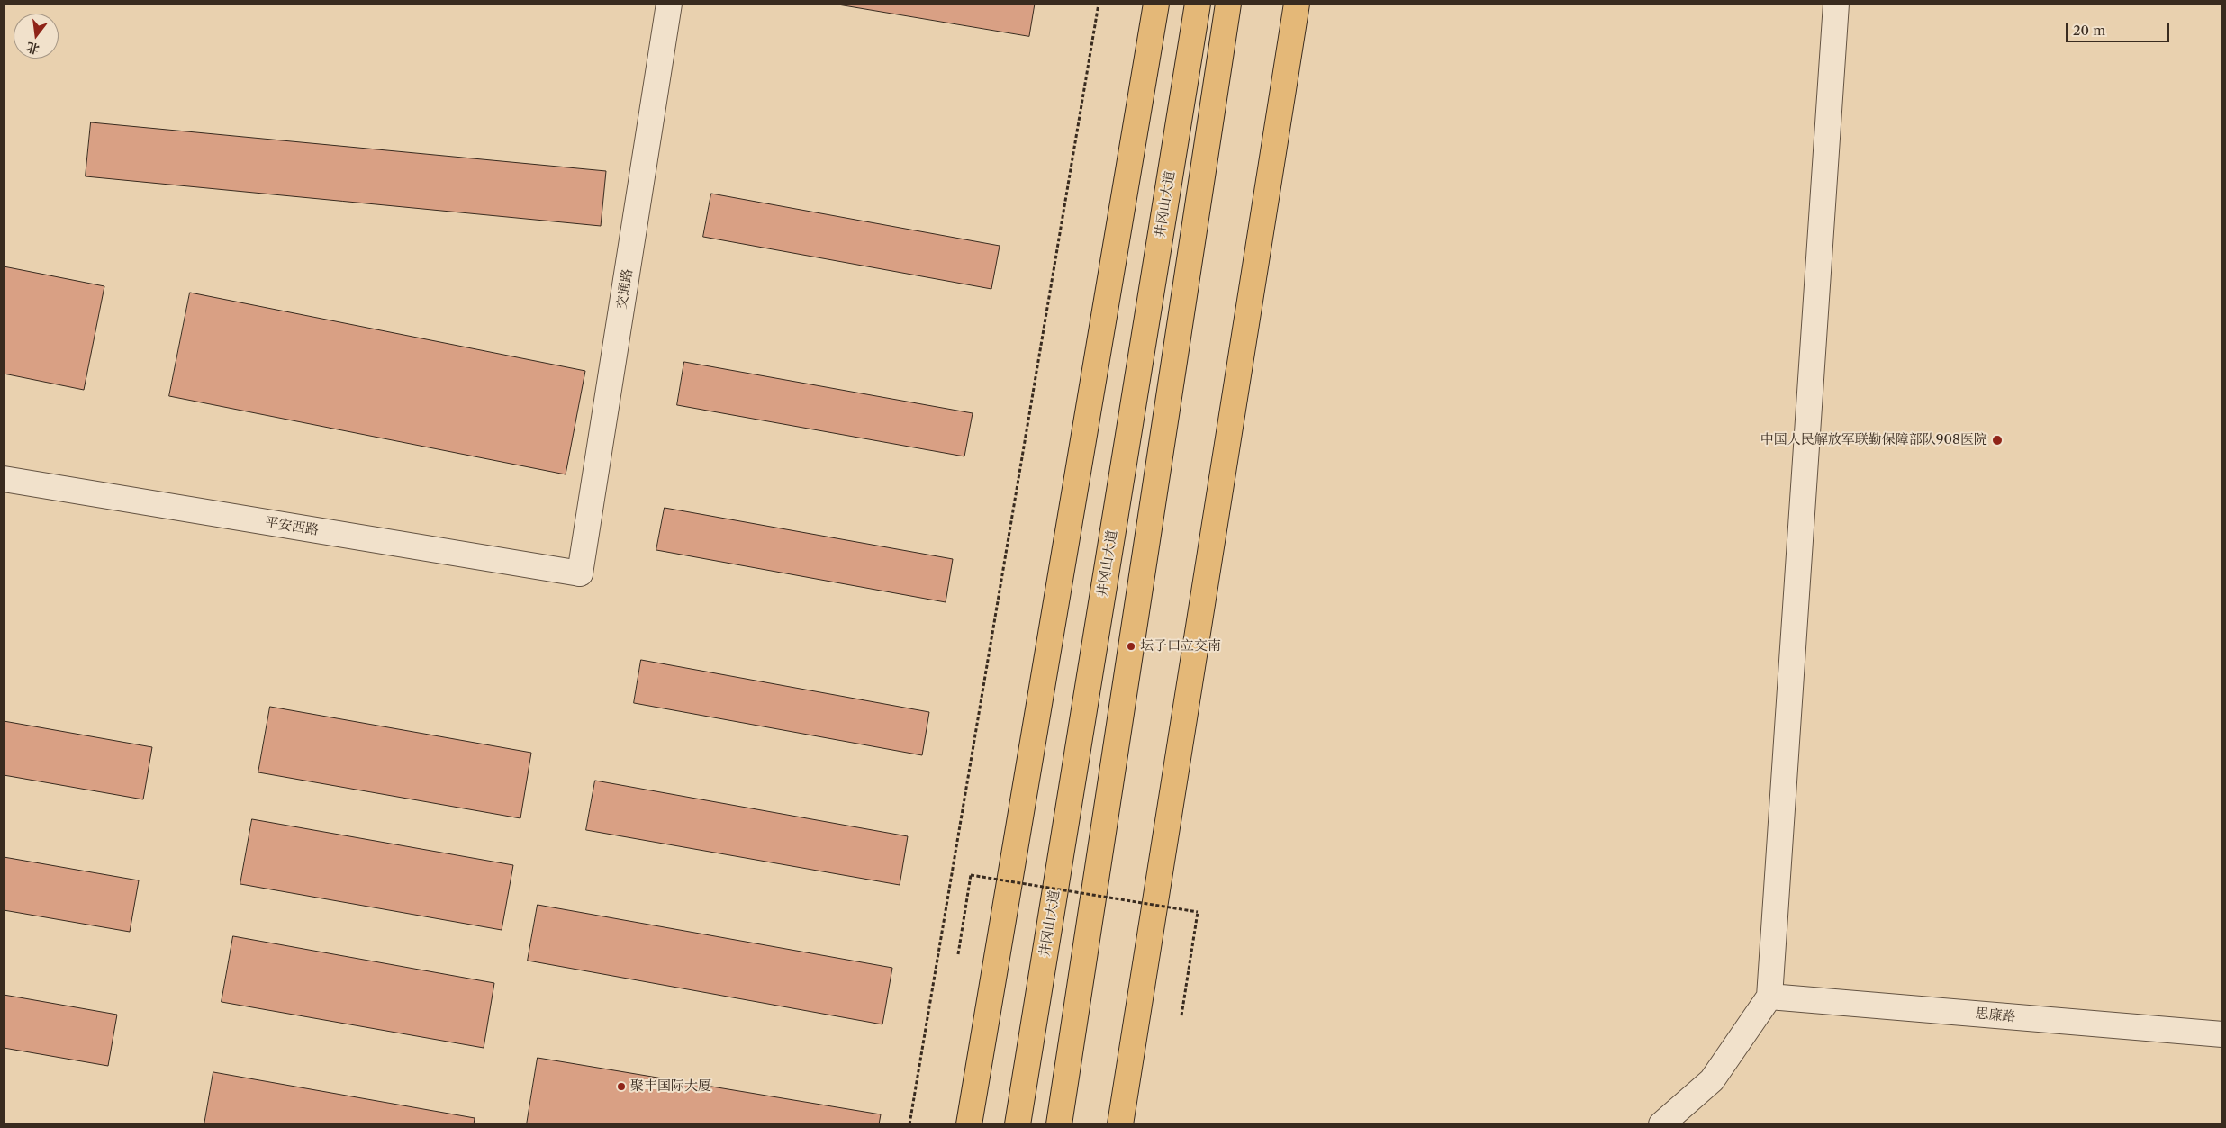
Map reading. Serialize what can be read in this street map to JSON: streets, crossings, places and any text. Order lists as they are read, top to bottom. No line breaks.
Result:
{"streets":{"main road":["井冈山大道"],"street":["交通路","平安西路","思廉路"]},"crossings":[["交通路","平安西路"]],"places":["中国人民解放军联勤保障部队908医院","坛子口立交南","聚丰国际大厦"],"scale_bar":"20 m","north":"bottom"}
